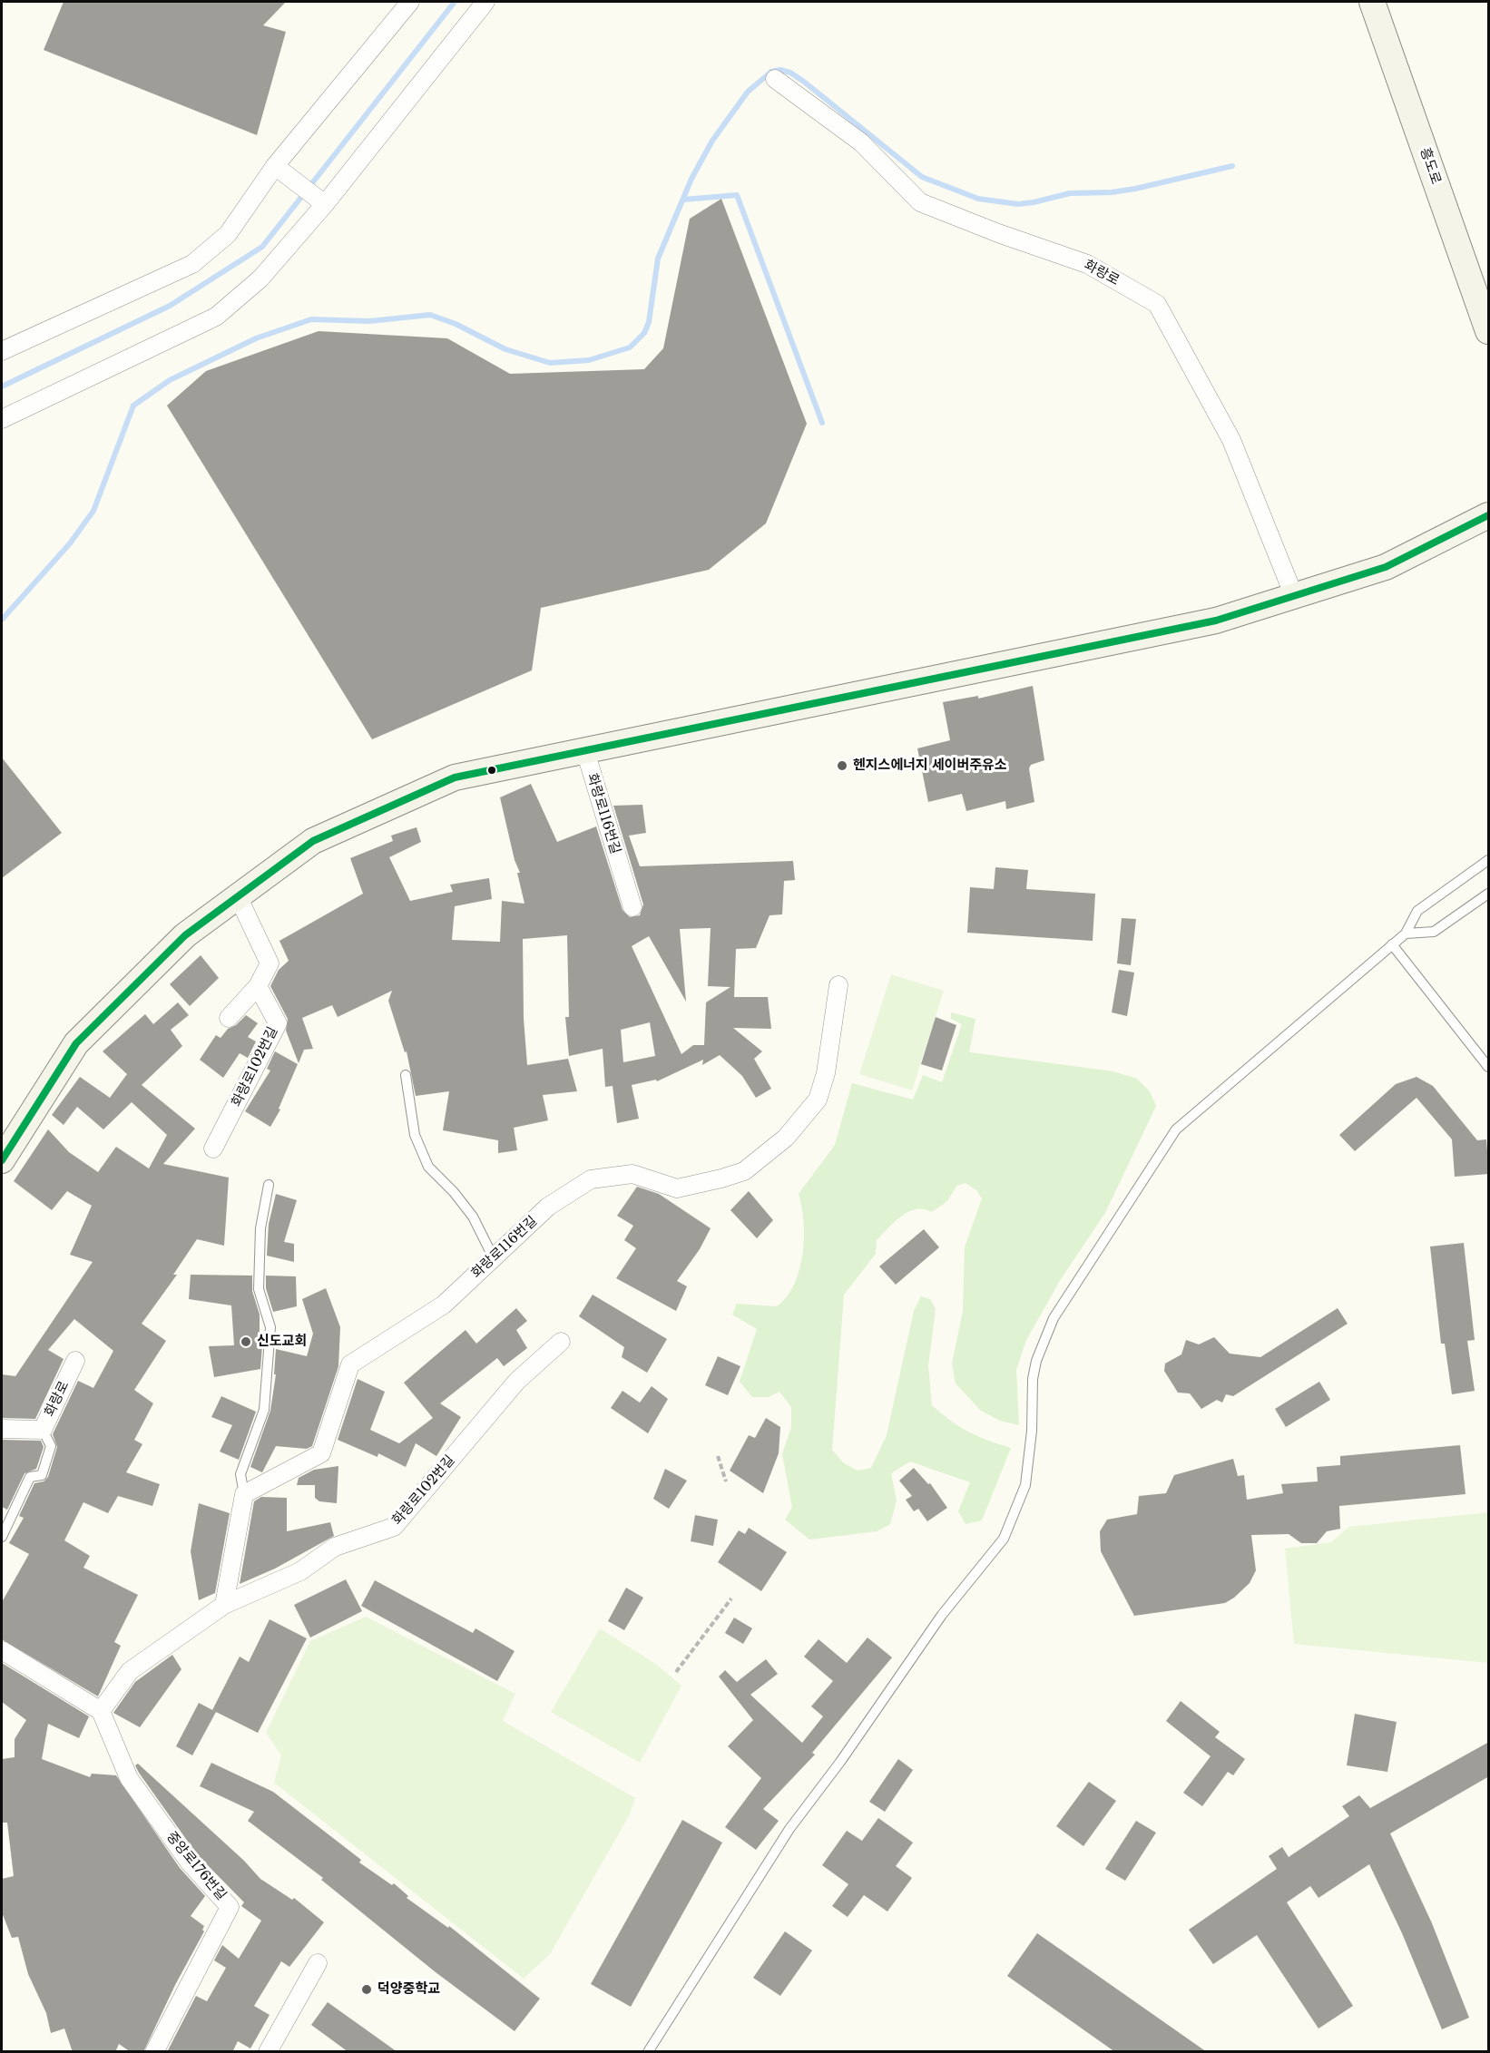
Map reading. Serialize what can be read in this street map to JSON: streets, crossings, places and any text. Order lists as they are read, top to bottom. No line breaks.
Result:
{"streets":{"main road":["흥도로"],"street":["화랑로","화랑로116번길","화랑로102번길","중앙로176번길"]},"crossings":[["화랑로102번길","중앙로176번길"]],"places":["헨지스에너지 세이버주유소","신도교회","덕양중학교"]}
